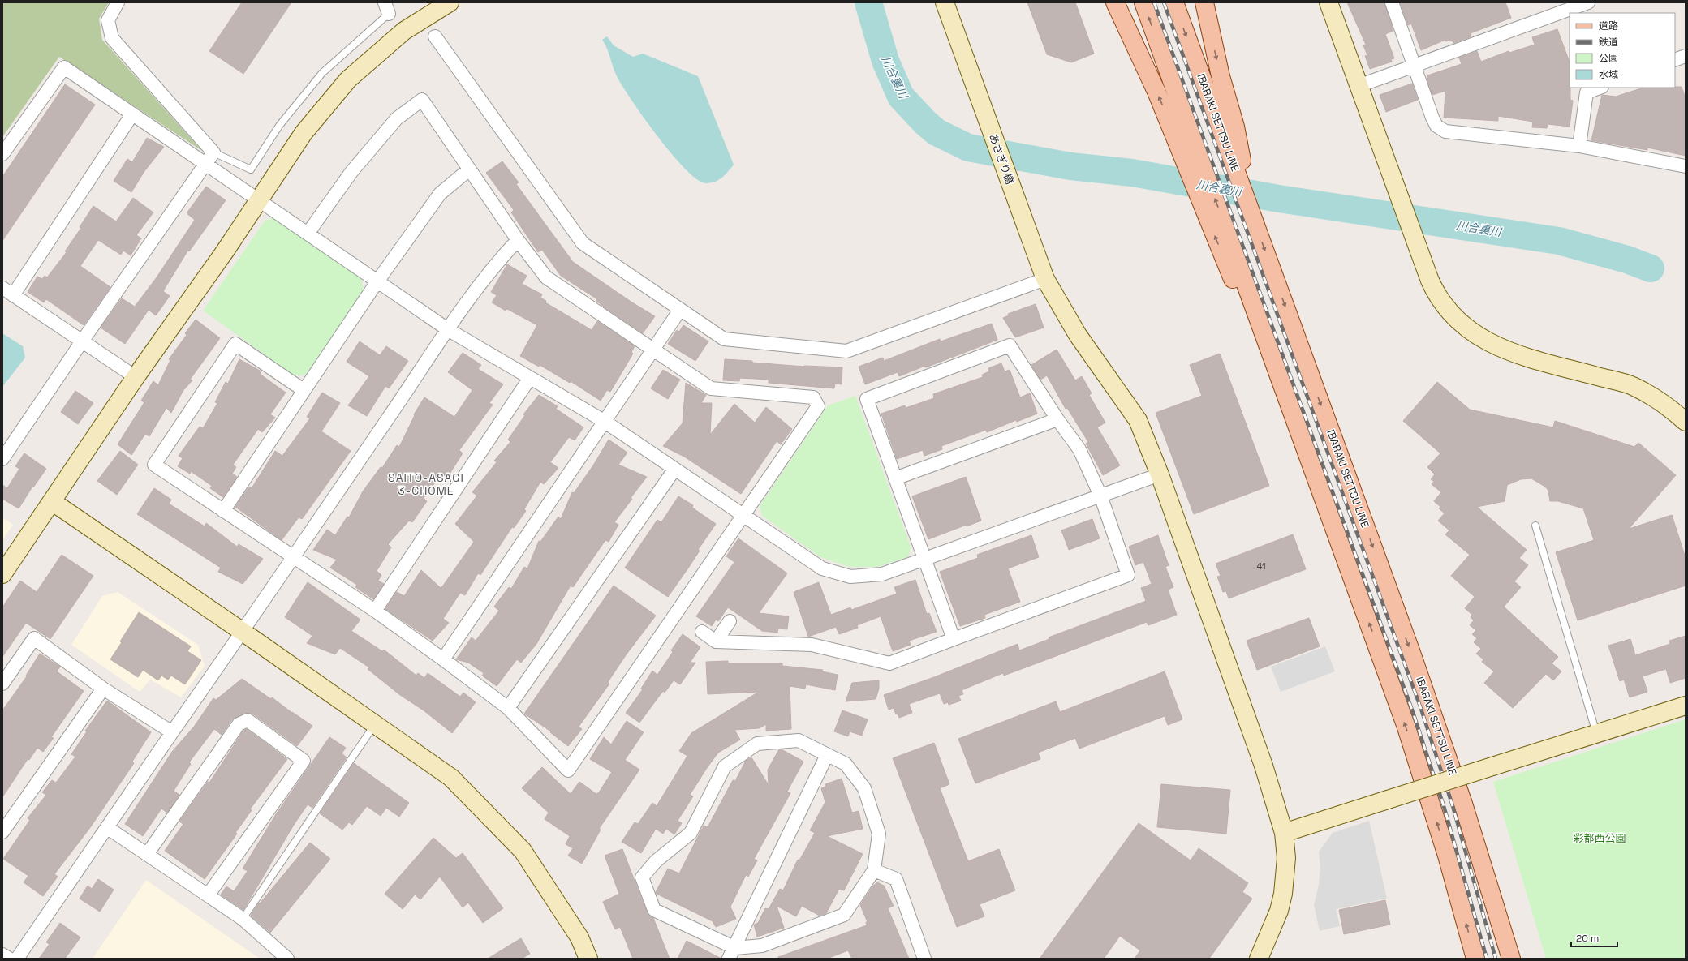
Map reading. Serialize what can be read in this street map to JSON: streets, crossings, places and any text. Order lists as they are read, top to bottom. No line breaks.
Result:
{"streets":{"main road":["IBARAKI SETTSU LINE"],"street":["あさぎり橋"]},"districts":["SAITO-ASAGI 3-CHOME"],"water":["川合裏川"],"parks":["彩都西公園"],"house_numbers":["41"],"legend":["道路","鉄道","公園","水域"],"scale_bar":"20 m"}
